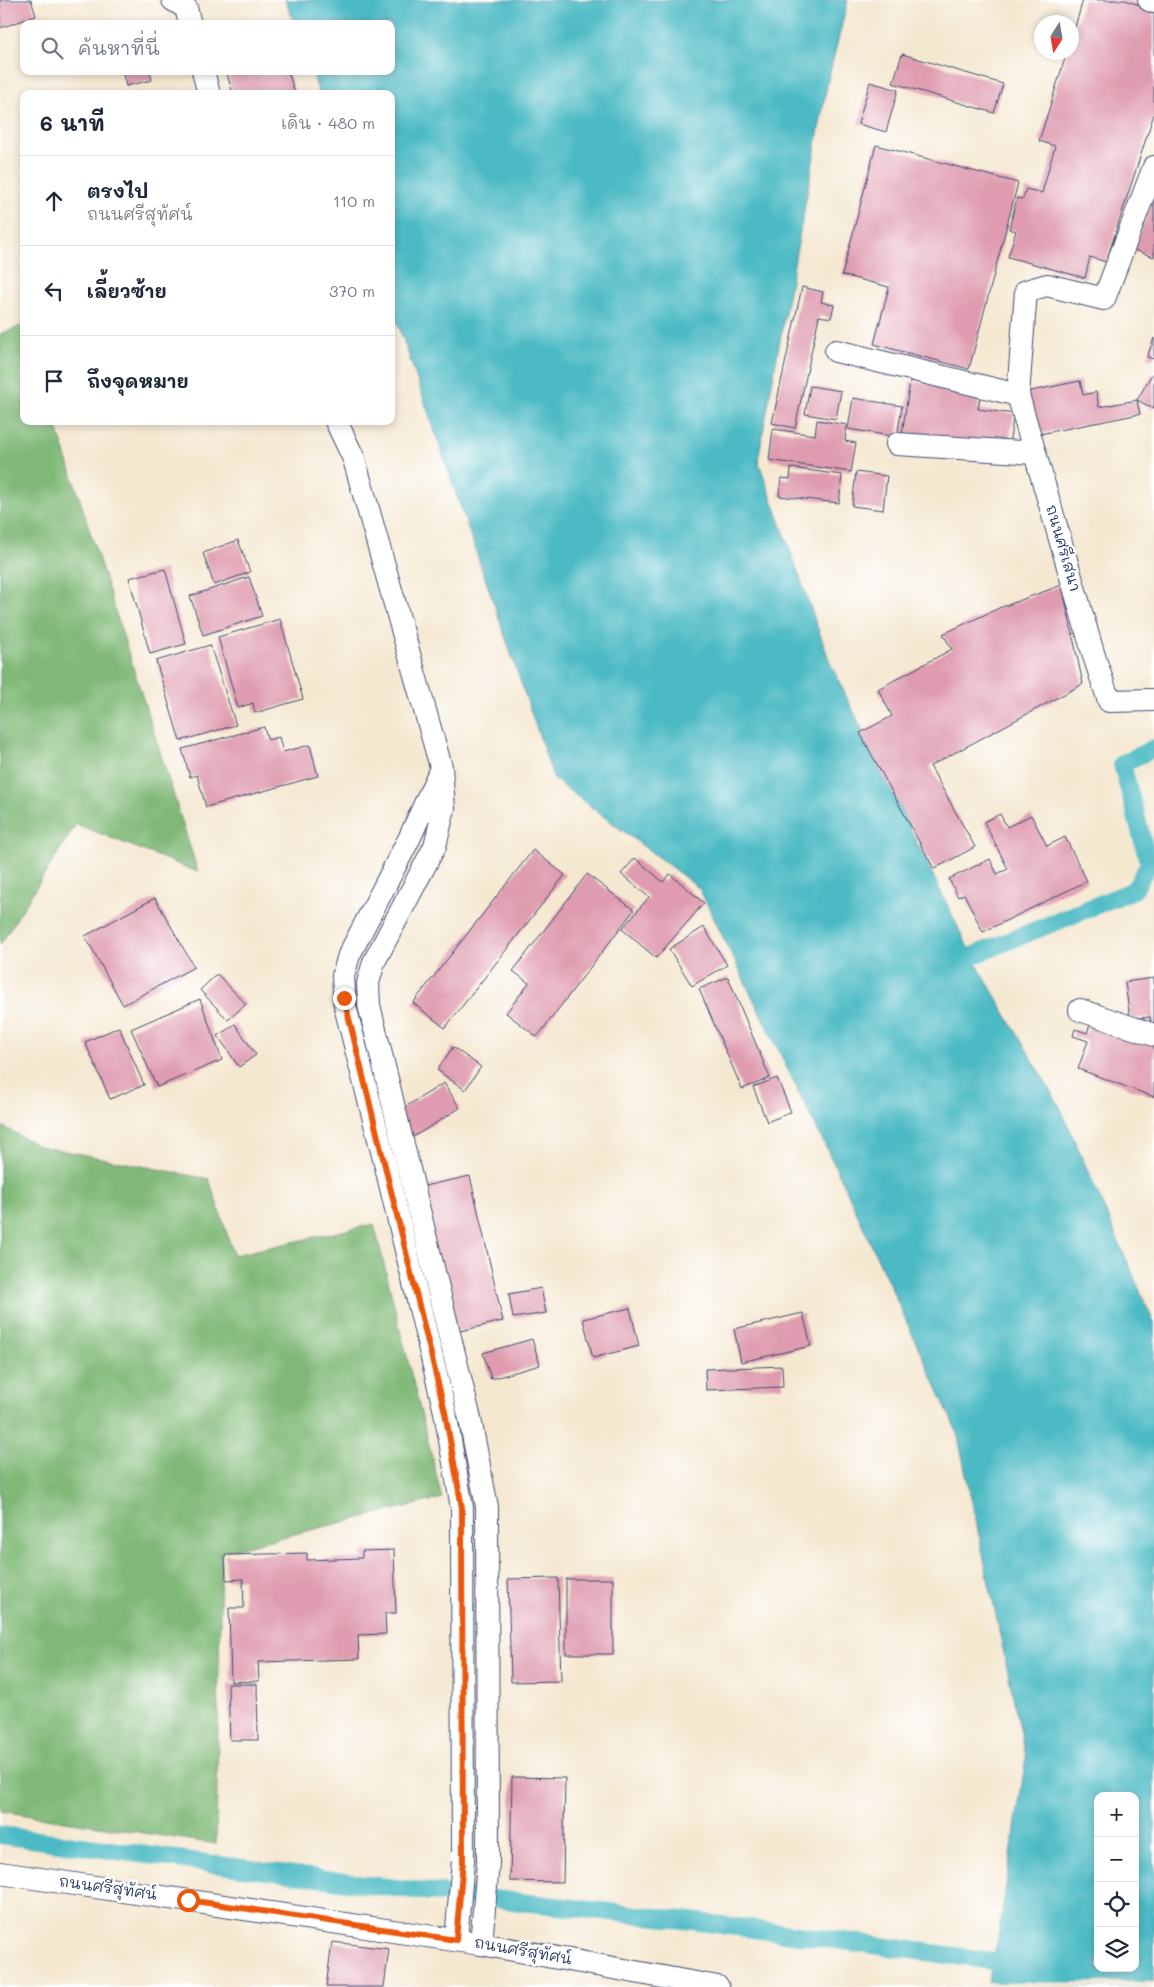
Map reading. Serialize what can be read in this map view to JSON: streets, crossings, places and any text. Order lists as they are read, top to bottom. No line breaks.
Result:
{"streets":{"street":["ถนนศรีเสนา","ถนนศรีสุทัศน์"]},"north":"bottom","page":{"search":"ค้นหาที่นี่","heading":["6 นาที","เดิน · 480 m"],"list":[["ตรงไป","ถนนศรีสุทัศน์","110 m"],["เลี้ยวซ้าย","370 m"],"ถึงจุดหมาย"],"map_buttons":["+","−"]}}
